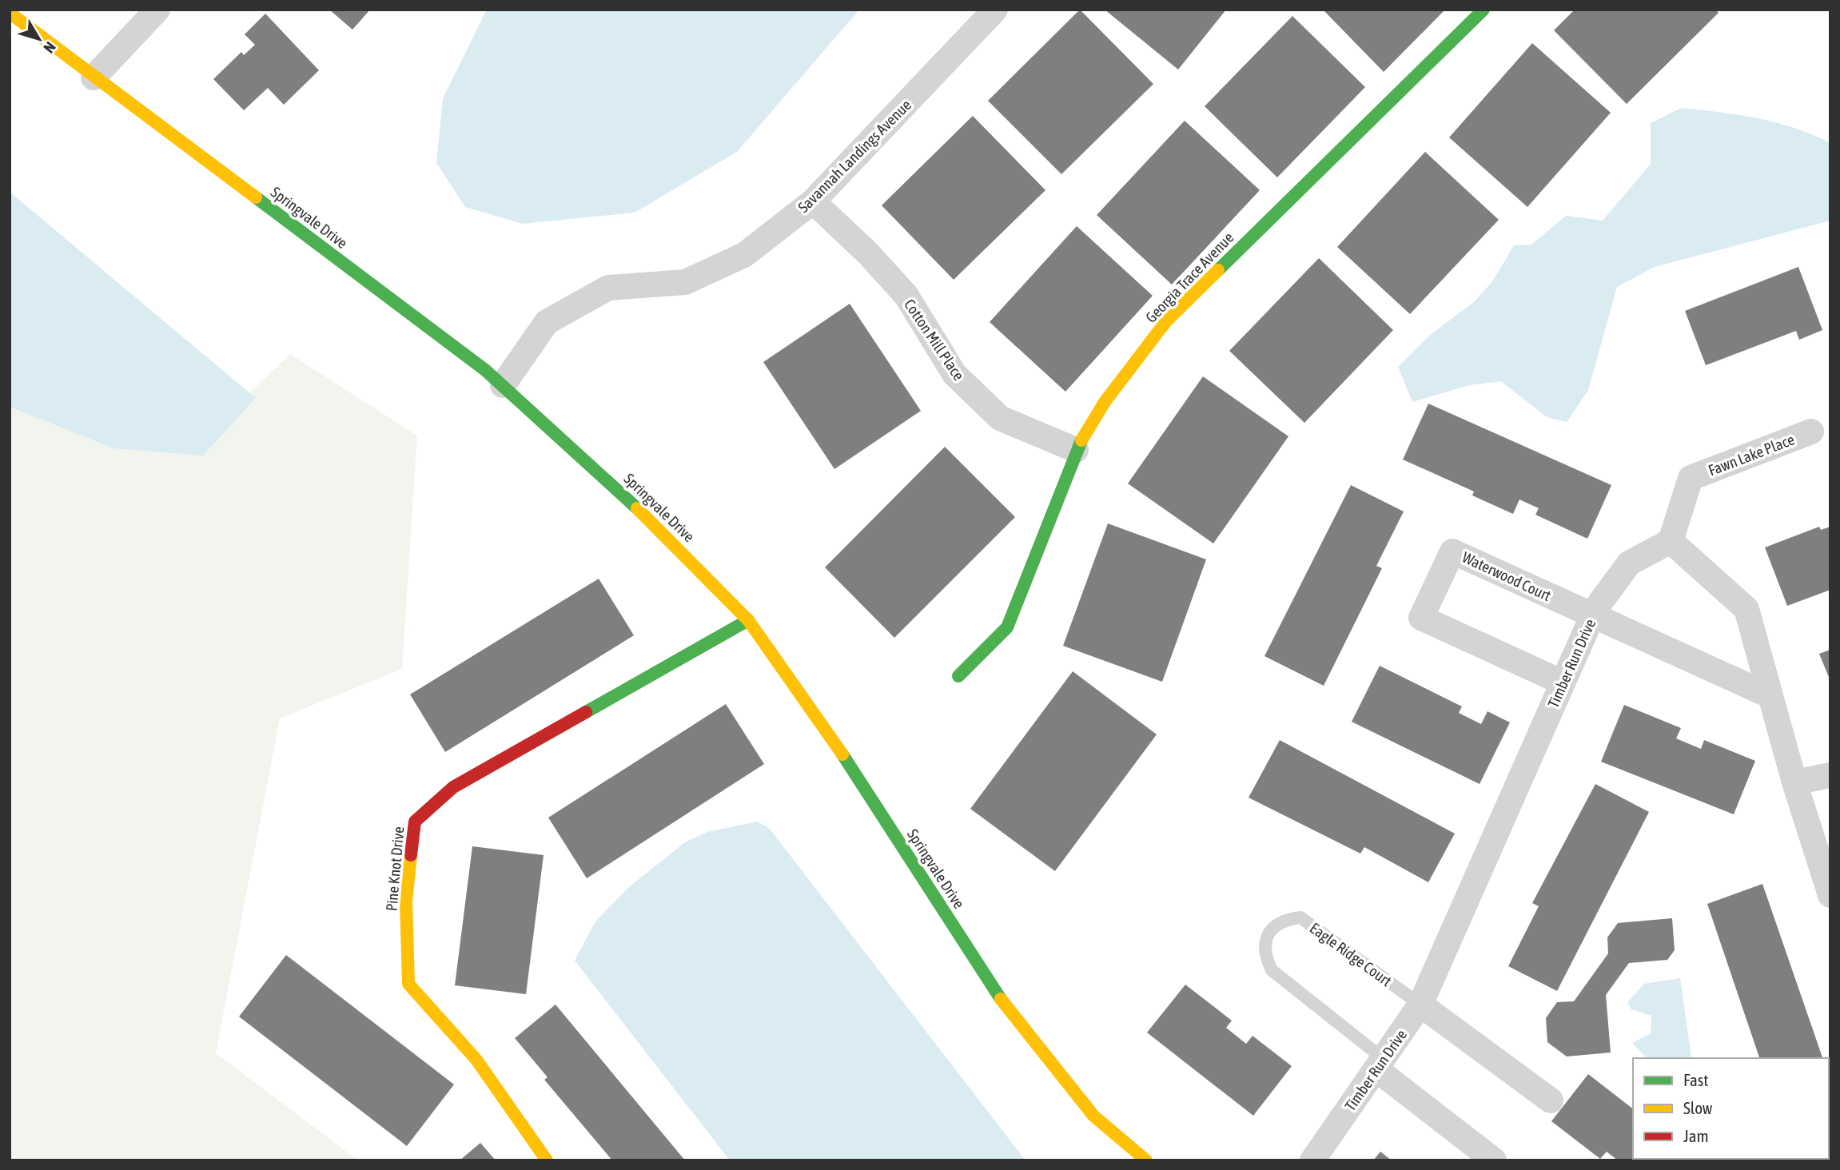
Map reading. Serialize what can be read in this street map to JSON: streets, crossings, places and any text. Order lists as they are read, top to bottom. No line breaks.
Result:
{"streets":{"street":["Savannah Landings Avenue","Springvale Drive","Georgia Trace Avenue","Cotton Mill Place","Fawn Lake Place","Waterwood Court","Timber Run Drive","Pine Knot Drive","Eagle Ridge Court"]},"crossings":[["Savannah Landings Avenue","Springvale Drive"],["Savannah Landings Avenue","Cotton Mill Place"],["Springvale Drive","Pine Knot Drive"],["Georgia Trace Avenue","Cotton Mill Place"],["Fawn Lake Place","Timber Run Drive"],["Waterwood Court","Timber Run Drive"],["Timber Run Drive","Eagle Ridge Court"]],"legend":["Fast","Slow","Jam"],"north":"bottom right"}
